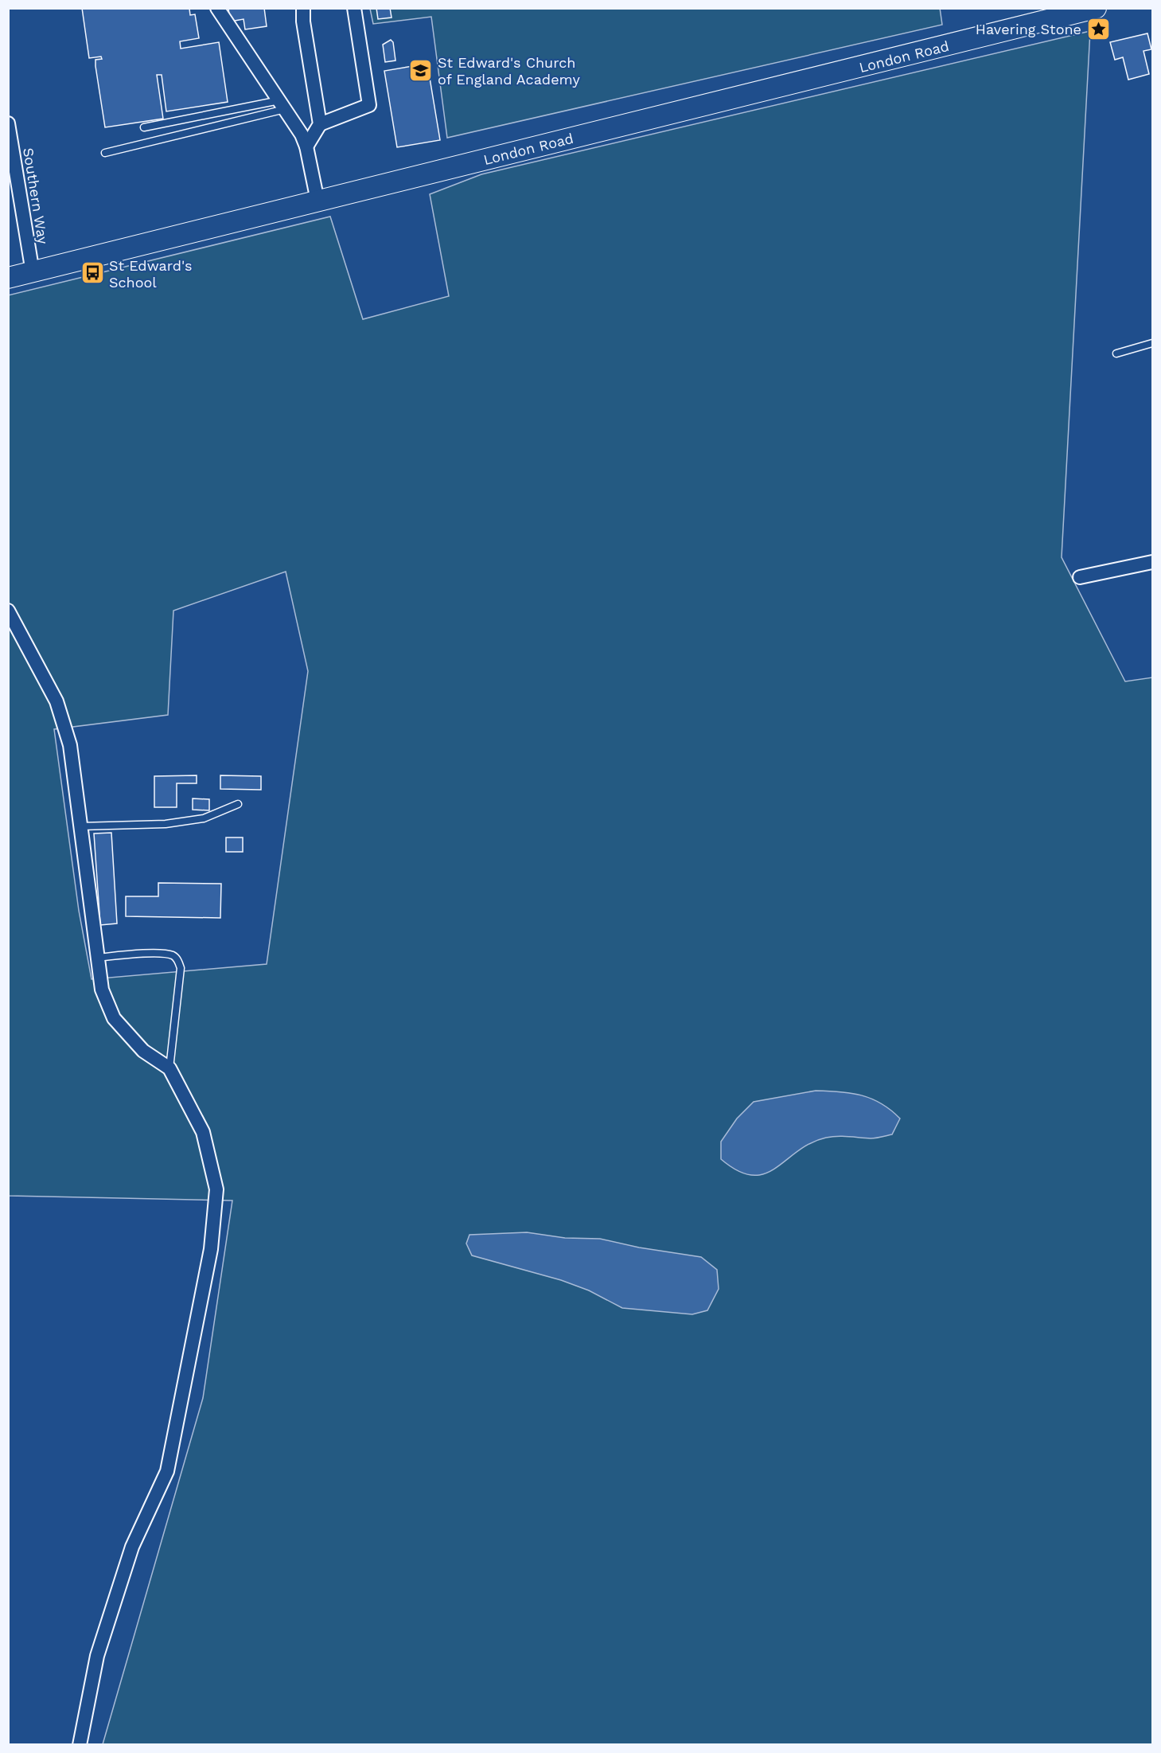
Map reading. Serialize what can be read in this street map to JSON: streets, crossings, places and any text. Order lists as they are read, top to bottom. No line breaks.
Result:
{"streets":{"main road":["London Road"],"street":["Southern Way"]},"crossings":[["London Road","Southern Way"]],"places":{"place":["Havering Stone"],"school or university":["St Edward's Church of England Academy"],"bus stop":["St Edward's School"]}}
